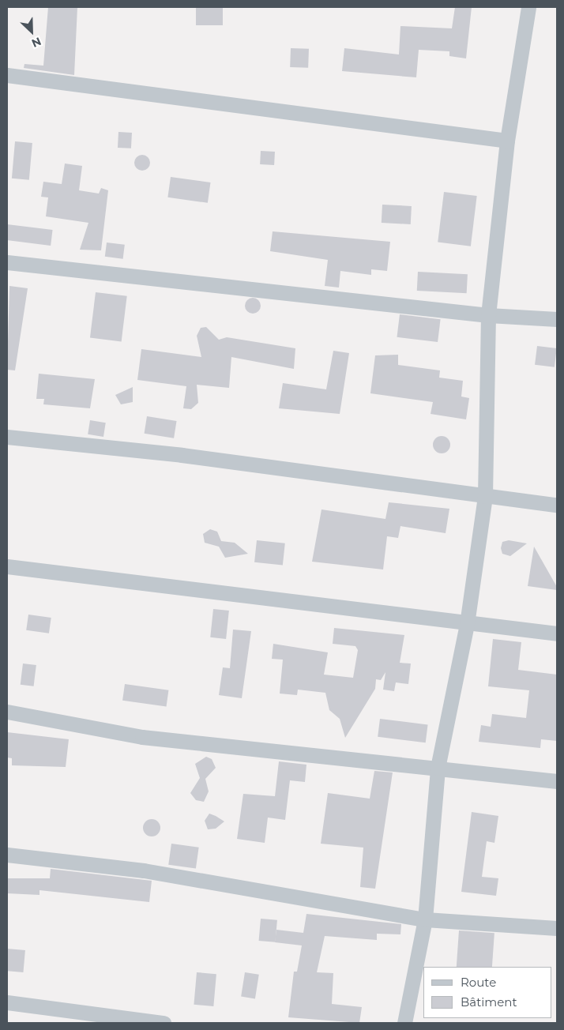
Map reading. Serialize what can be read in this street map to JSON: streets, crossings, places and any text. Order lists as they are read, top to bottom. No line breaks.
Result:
{"legend":["Route","Bâtiment"],"north":"bottom right"}
